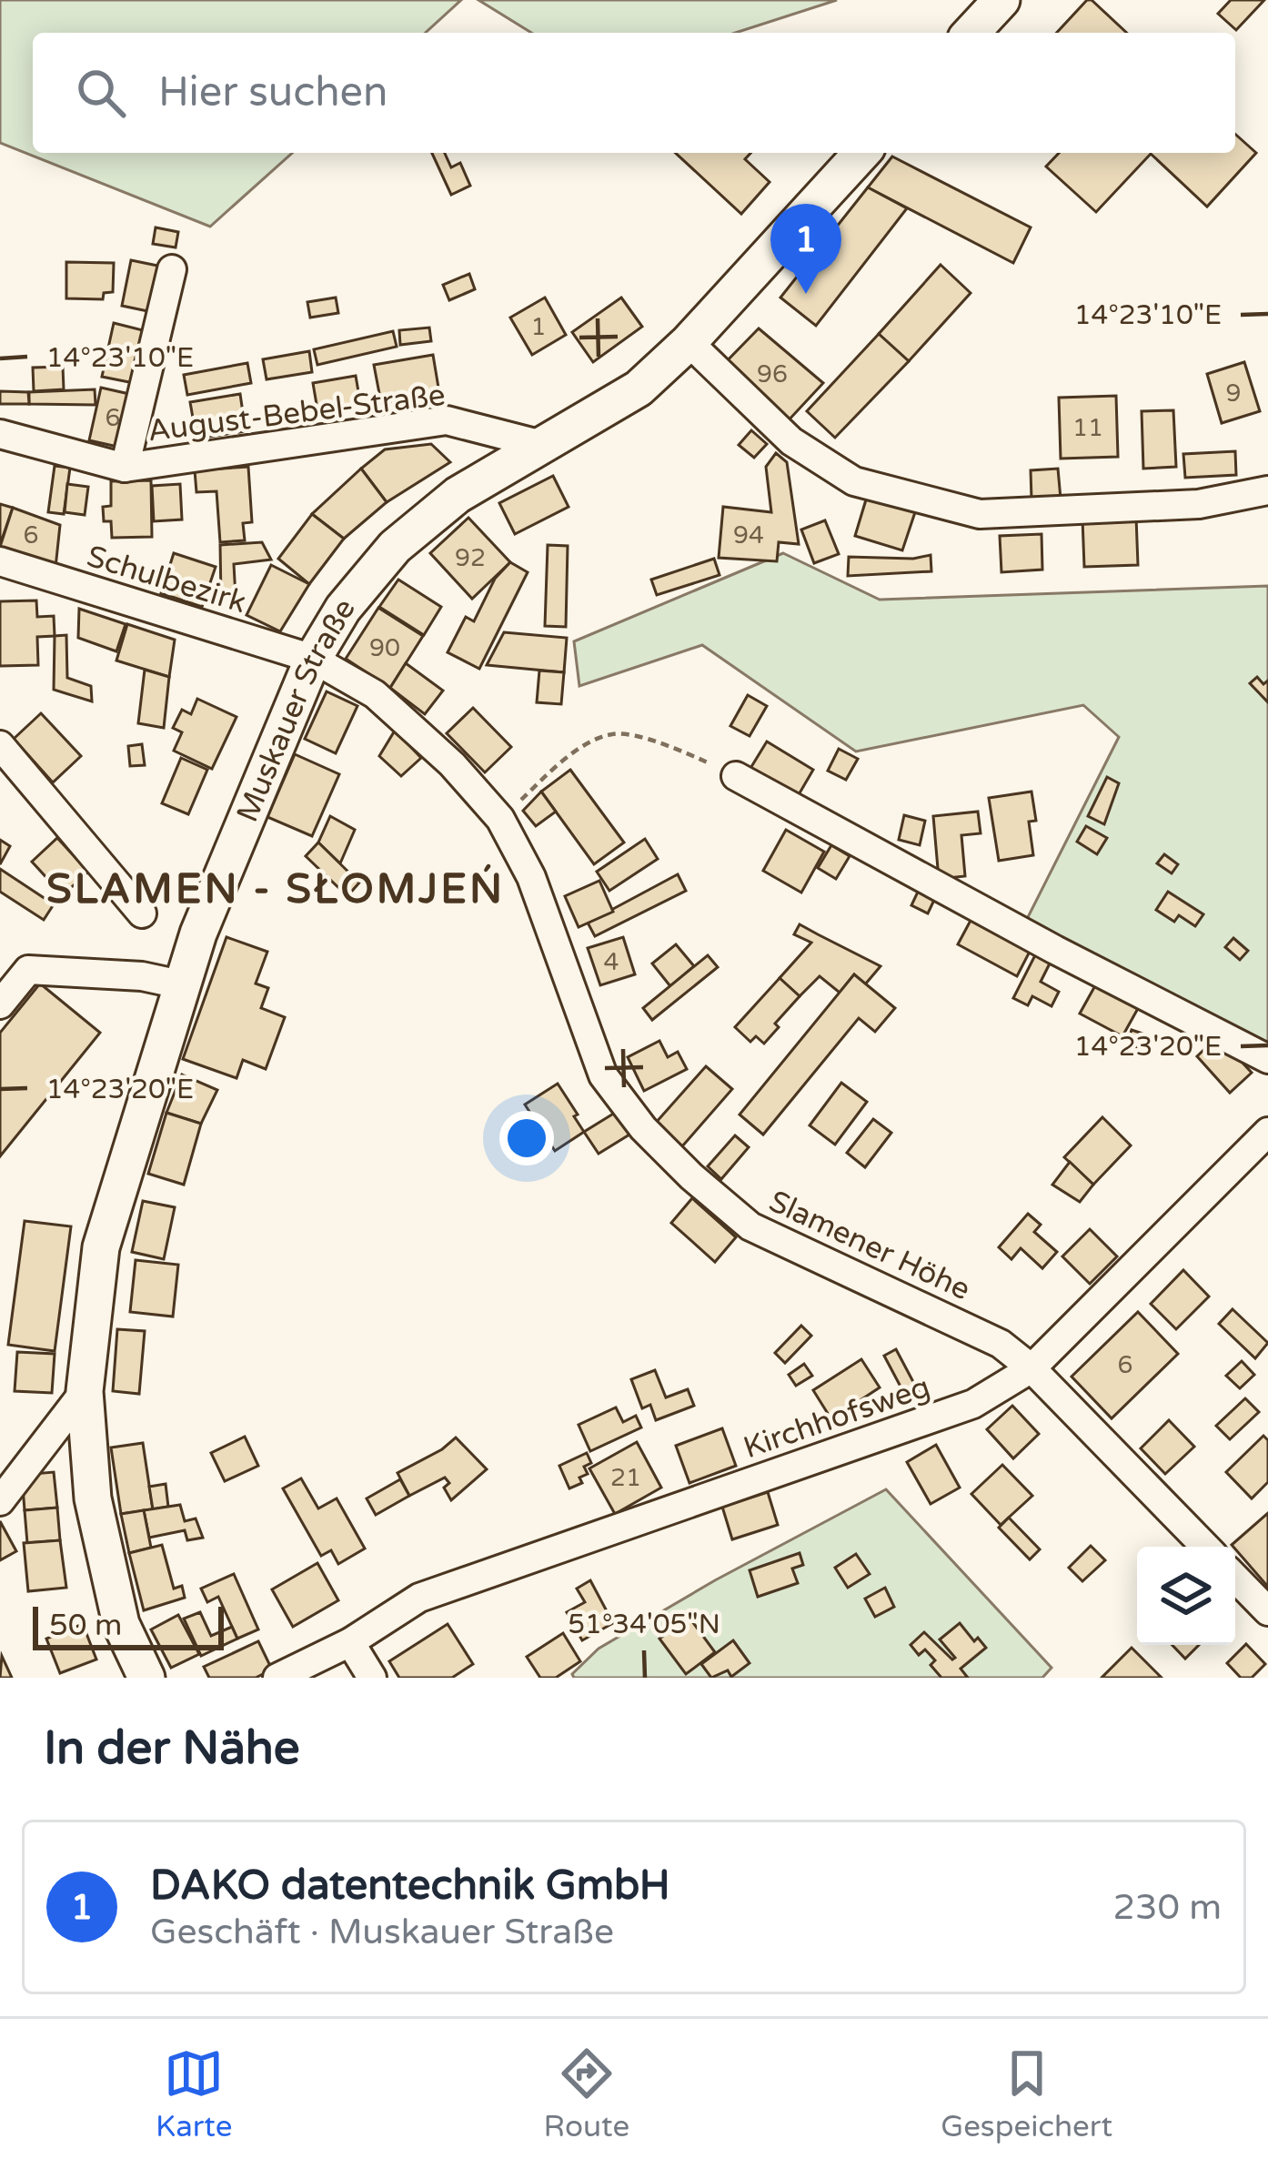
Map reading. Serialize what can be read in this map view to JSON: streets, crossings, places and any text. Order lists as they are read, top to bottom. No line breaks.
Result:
{"streets":{"main road":["Muskauer Straße"],"street":["August-Bebel-Straße","Schulbezirk","Slamener Höhe","Kirchhofsweg"]},"crossings":[["August-Bebel-Straße","Muskauer Straße"],["Schulbezirk","Muskauer Straße"],["Schulbezirk","Slamener Höhe"],["Muskauer Straße","Slamener Höhe"],["Slamener Höhe","Kirchhofsweg"]],"districts":["SLAMEN - SŁOMJEŃ"],"house_numbers":["1","96","9","6","11","6","94","92","90","4","6","21"],"scale_bar":"50 m","page":{"search":"Hier suchen","pins":"1","scale":"50 m","heading":"In der Nähe","list":[{"mark":"1","name":"DAKO datentechnik GmbH","note":"Geschäft · Muskauer Straße","value":"230 m"}],"nav":["Karte","Route","Gespeichert"]},"coordinates":["14°23'10\"E","14°23'20\"E","51°34'05\"N"]}
